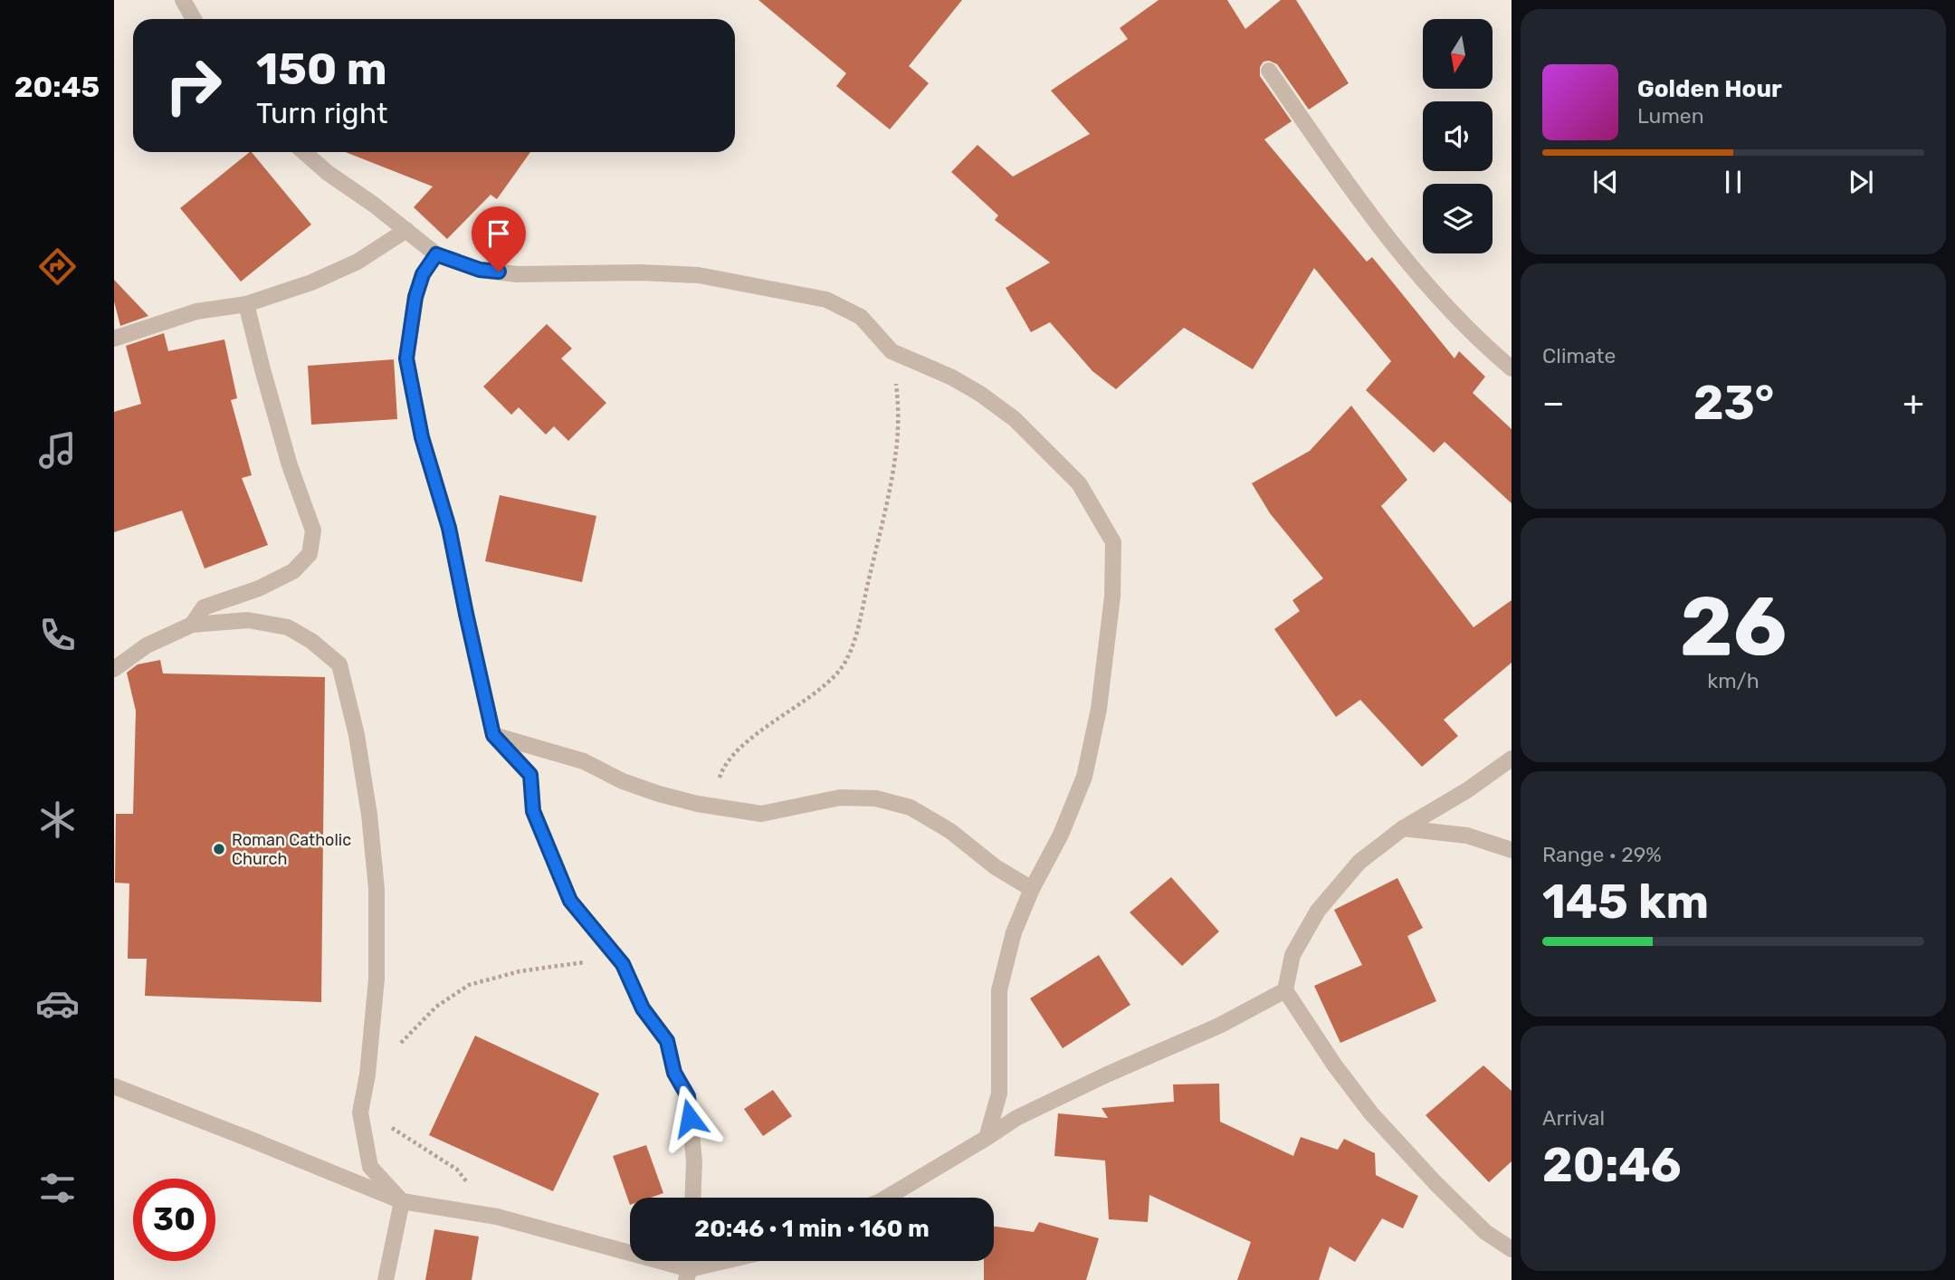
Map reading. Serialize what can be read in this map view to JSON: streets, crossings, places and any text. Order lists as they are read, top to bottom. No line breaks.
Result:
{"places":["Roman Catholic Church"],"north":"bottom","page":{"tabs":"20:45","turn":["150 m","Turn right"],"song":["Golden Hour","Lumen"],"tile":["Climate",["26","km/h"],["Range · 29%","145 km"],["Arrival","20:46"]],"heat":["−","23°","+"],"limit":"30","trip":"20:46 · 1 min · 160 m"}}
